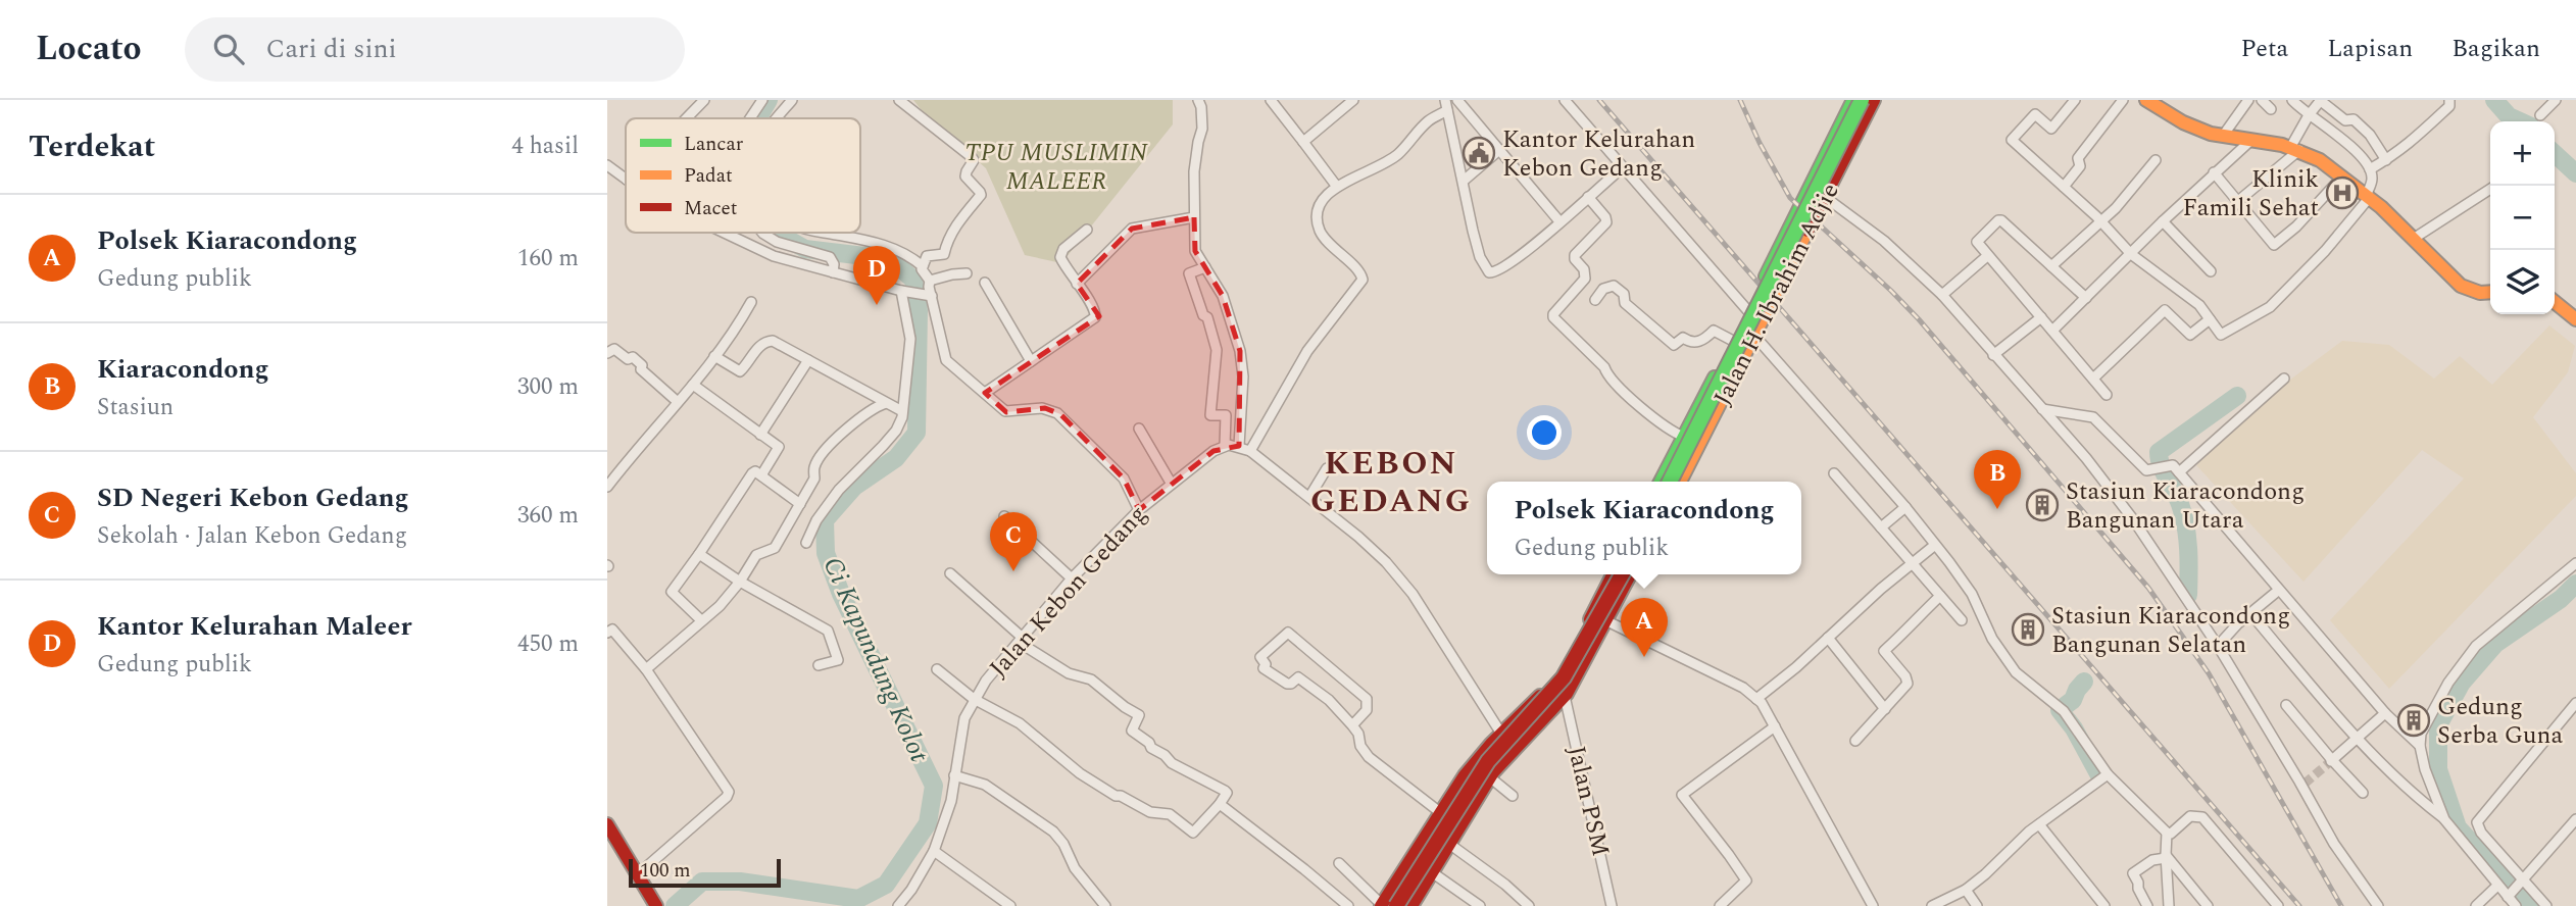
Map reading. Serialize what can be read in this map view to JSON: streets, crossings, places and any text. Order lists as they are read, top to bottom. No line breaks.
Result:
{"streets":{"main road":["Jalan H. Ibrahim Adjie"],"street":["Jalan Kebon Gedang","Jalan PSM"]},"districts":["KEBON GEDANG"],"water":["Ci Kapundung Kolot"],"parks":["TPU MUSLIMIN MALEER"],"places":{"public building":["Kantor Kelurahan Kebon Gedang"],"hospital":["Klinik Famili Sehat"],"building":["Stasiun Kiaracondong Bangunan Utara","Stasiun Kiaracondong Bangunan Selatan","Gedung Serba Guna"]},"legend":["Lancar","Padat","Macet"],"scale_bar":"100 m","page":{"header":"Locato","search":"Cari di sini","nav":["Peta","Lapisan","Bagikan"],"heading":["Terdekat","4 hasil"],"map_buttons":["+","−"],"list":[{"mark":"A","name":"Polsek Kiaracondong","note":"Gedung publik","value":"160 m"},{"mark":"B","name":"Kiaracondong","note":"Stasiun","value":"300 m"},{"mark":"C","name":"SD Negeri Kebon Gedang","note":"Sekolah · Jalan Kebon Gedang","value":"360 m"},{"mark":"D","name":"Kantor Kelurahan Maleer","note":"Gedung publik","value":"450 m"}],"pins":["D","B","C","A"],"popup":["Polsek Kiaracondong","Gedung publik"],"scale":"100 m"}}
